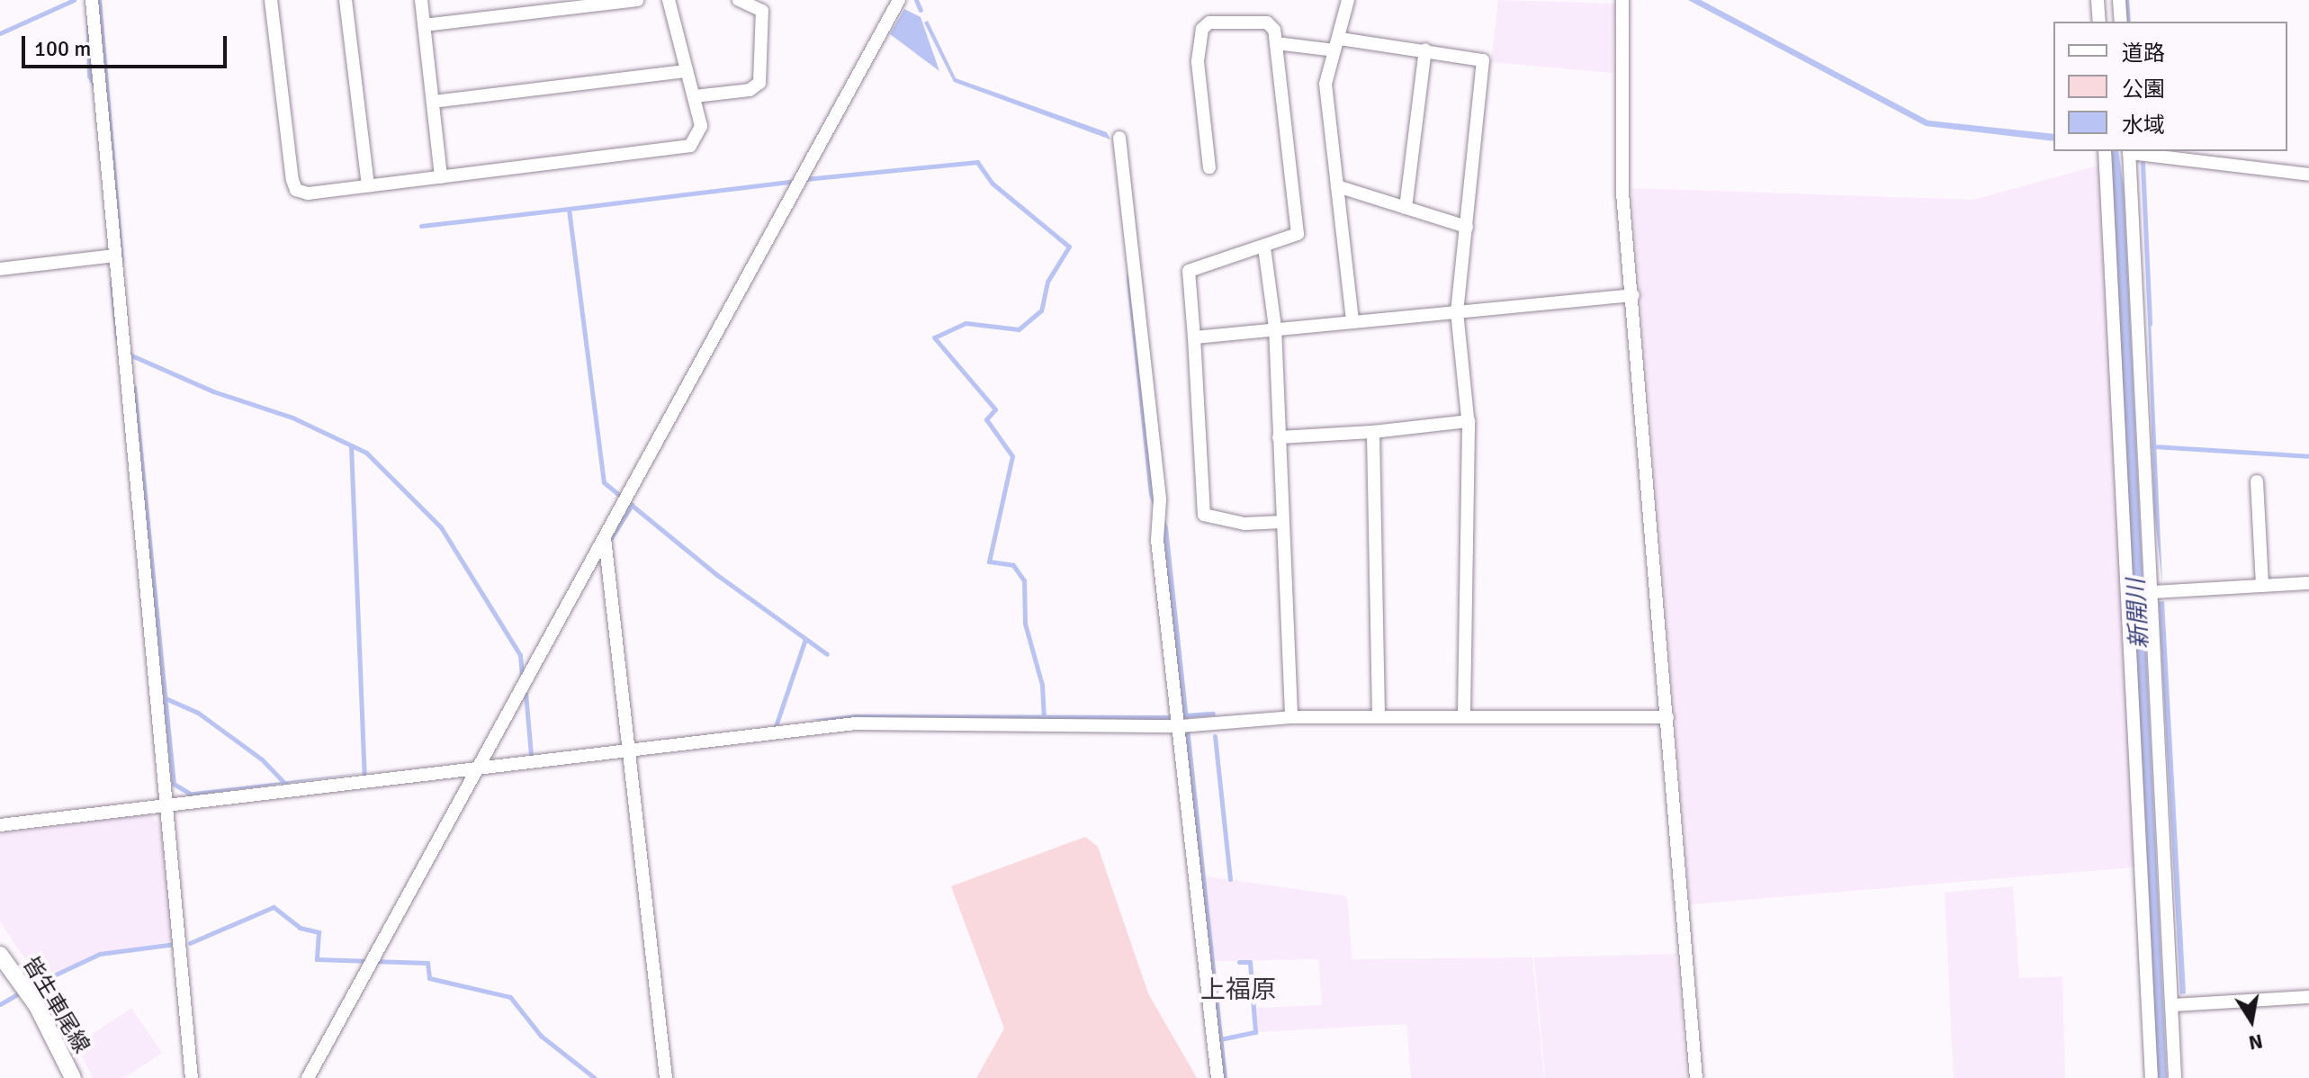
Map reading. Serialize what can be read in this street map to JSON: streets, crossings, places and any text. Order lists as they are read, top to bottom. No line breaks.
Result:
{"streets":{"main road":["皆生車尾線"]},"districts":["上福原"],"water":["新開川"],"legend":["道路","公園","水域"],"scale_bar":"100 m","north":"bottom"}
